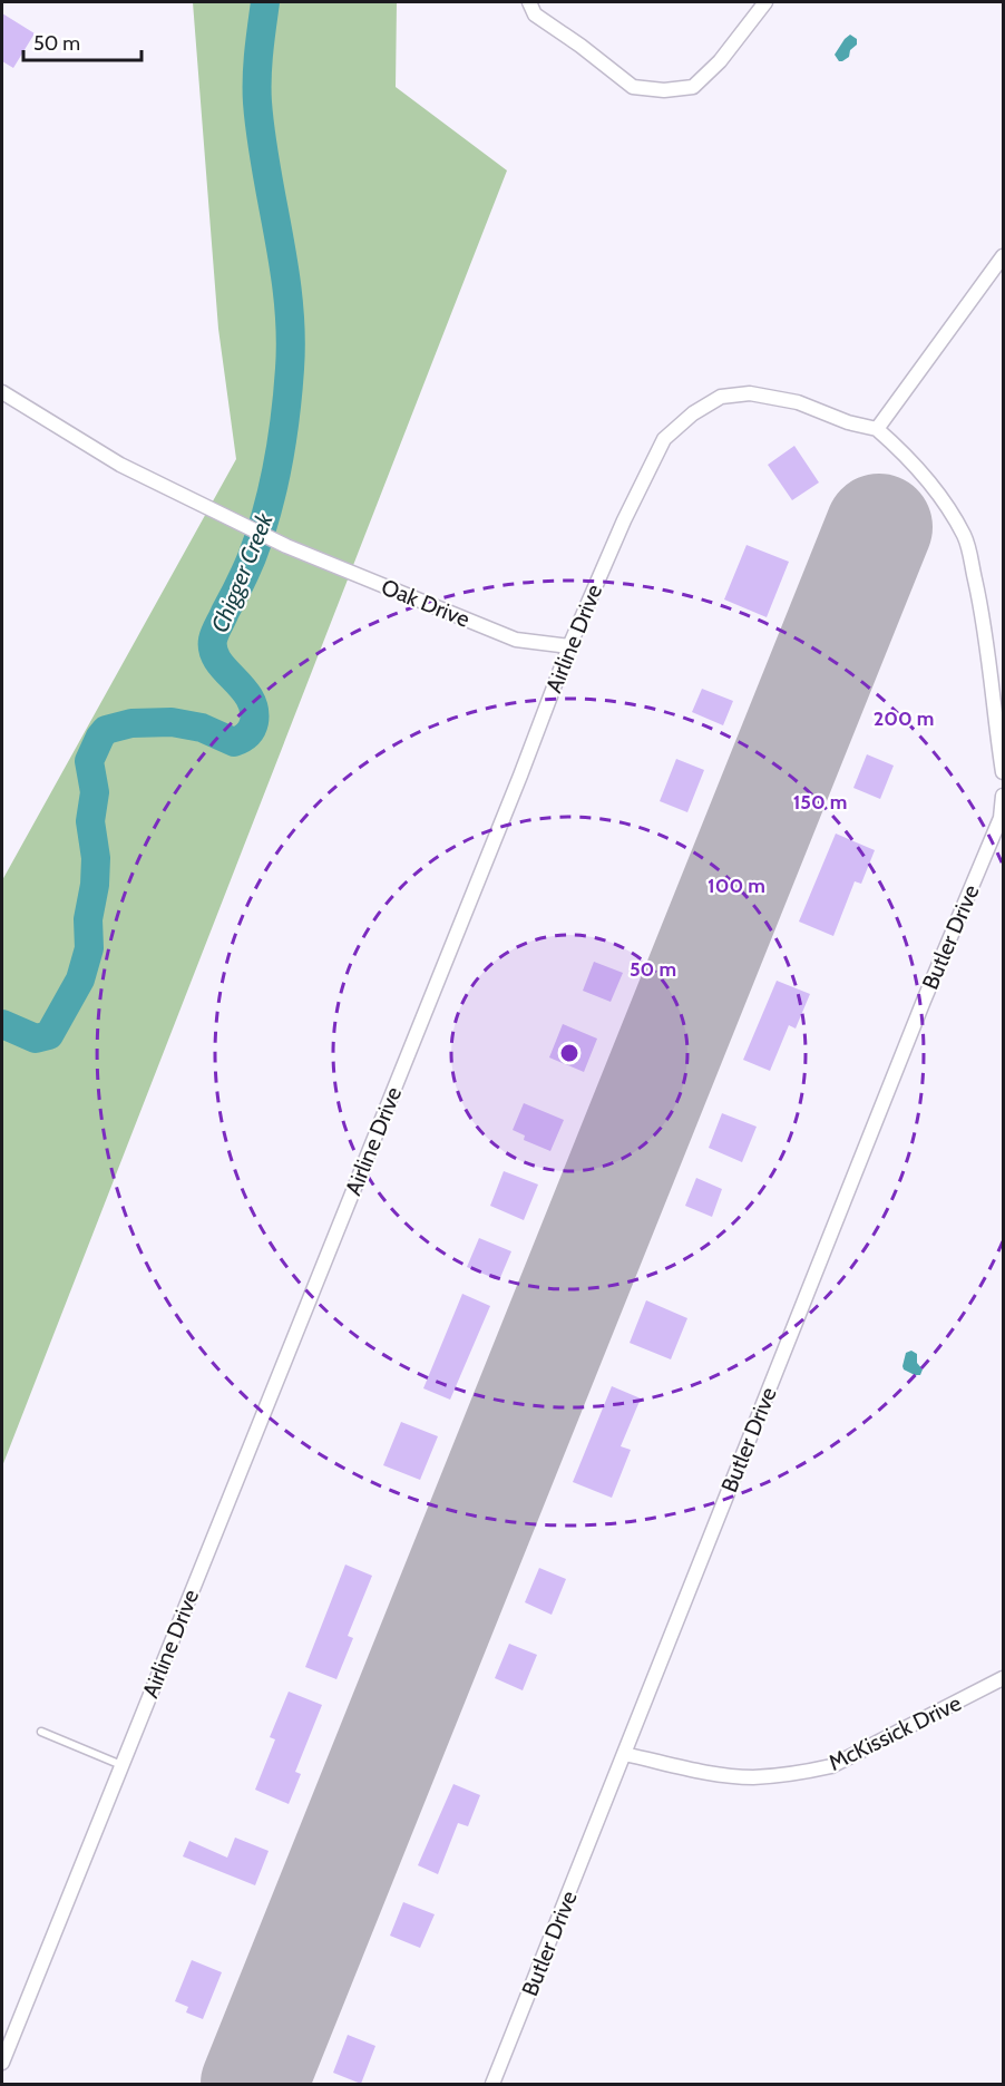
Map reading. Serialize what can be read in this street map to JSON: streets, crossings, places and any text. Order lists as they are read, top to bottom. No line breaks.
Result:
{"streets":{"street":["Oak Drive","Airline Drive","Butler Drive","McKissick Drive"]},"crossings":[["Oak Drive","Airline Drive"],["Butler Drive","McKissick Drive"]],"water":["Chigger Creek"],"scale_bar":"50 m","rings":["200 m","150 m","100 m","50 m"]}
